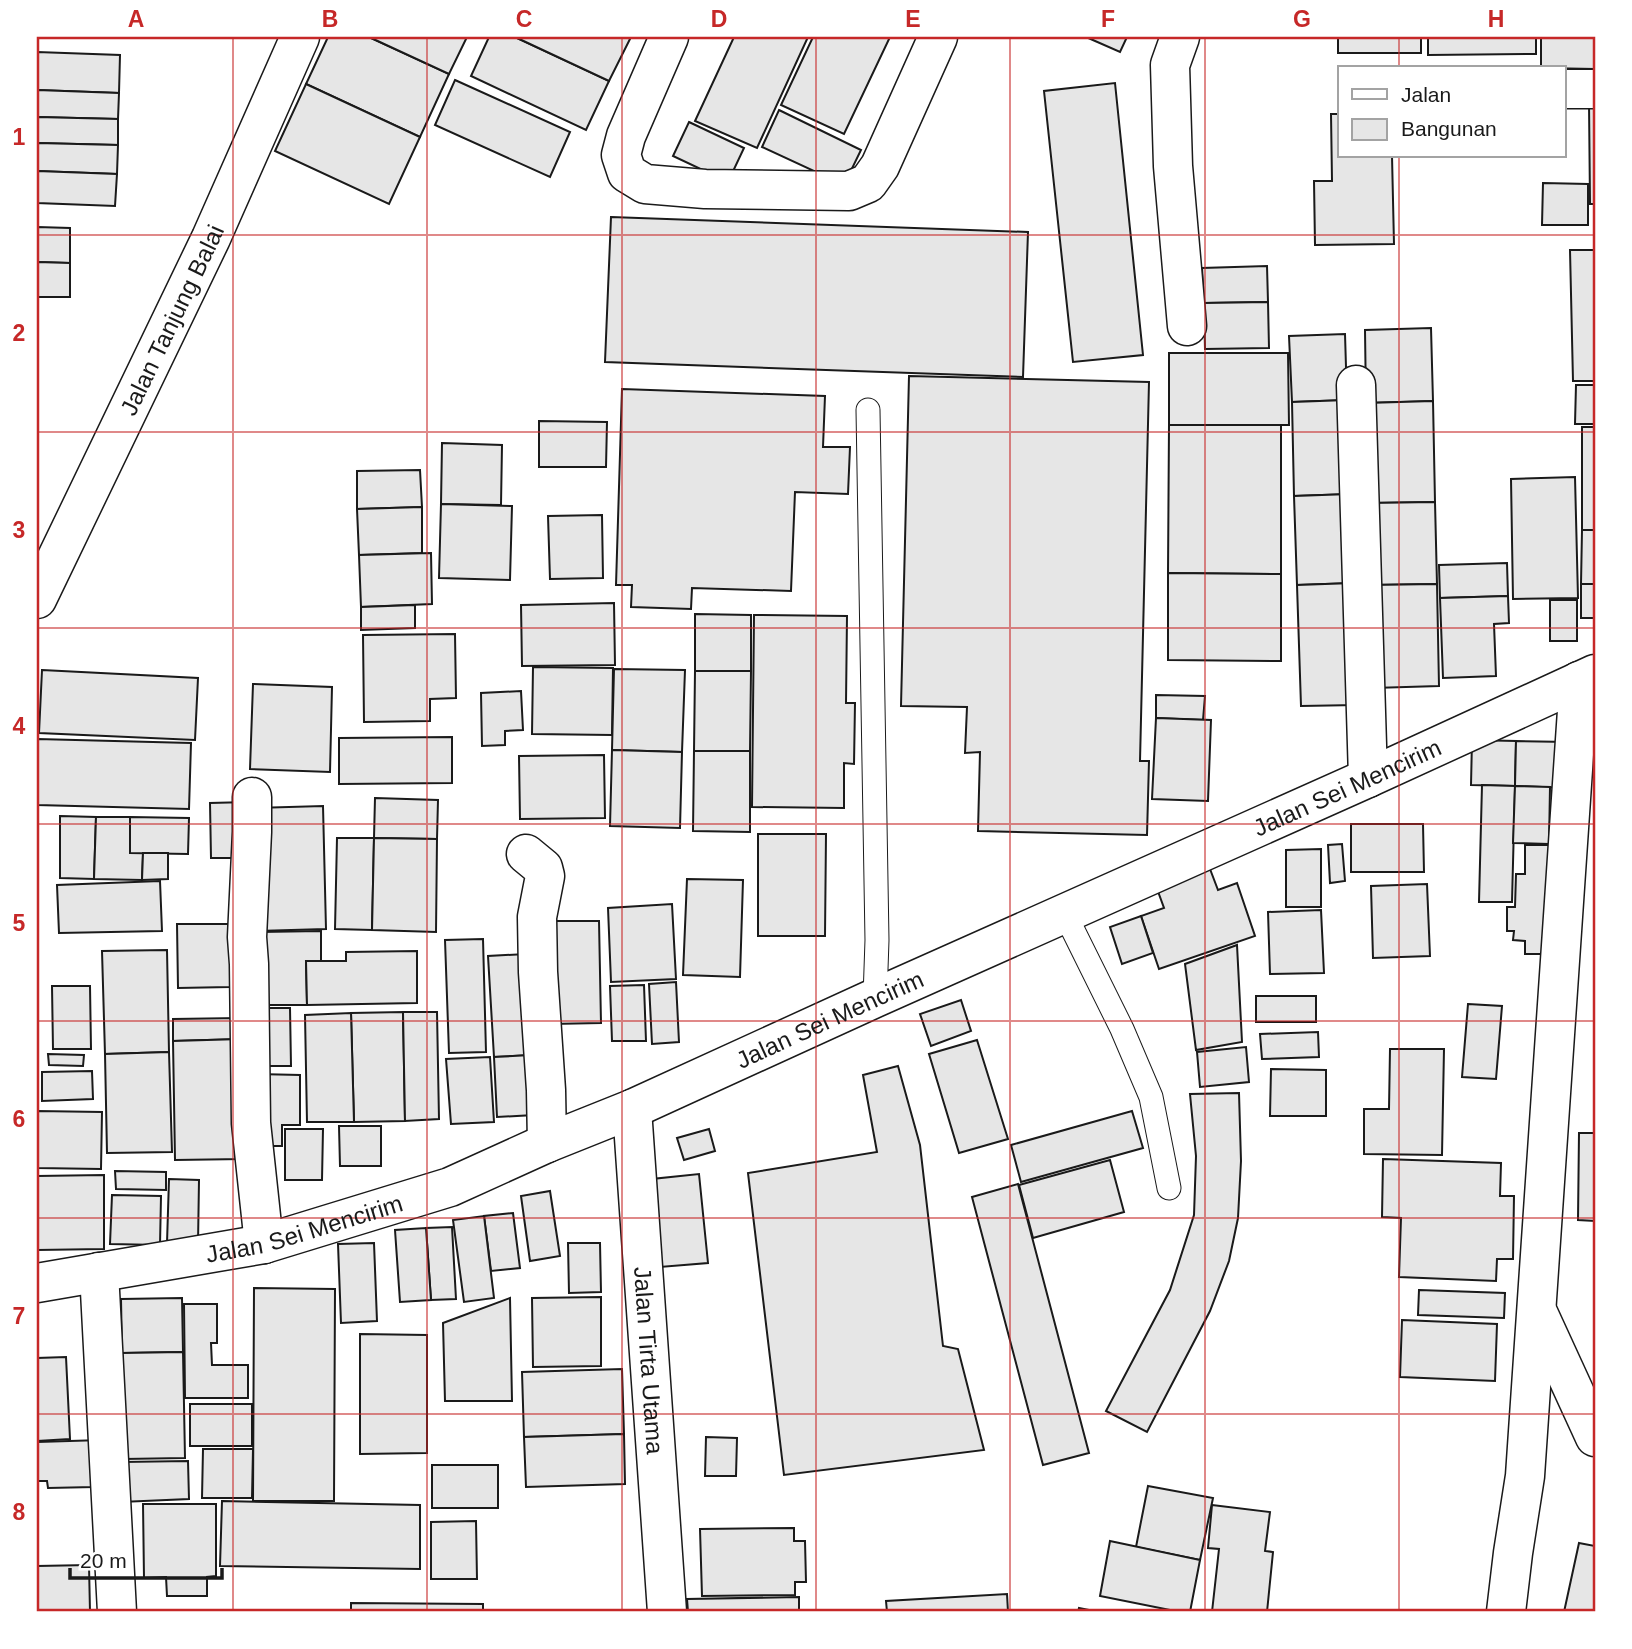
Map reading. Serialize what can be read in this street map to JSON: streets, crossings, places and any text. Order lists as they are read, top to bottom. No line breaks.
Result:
{"streets":{"street":["Jalan Tanjung Balai","Jalan Sei Mencirim","Jalan Tirta Utama"]},"crossings":[["Jalan Sei Mencirim","Jalan Tirta Utama"]],"legend":["Jalan","Bangunan"],"scale_bar":"20 m","grid":{"columns":["A","B","C","D","E","F","G","H"],"rows":["1","2","3","4","5","6","7","8"]}}
